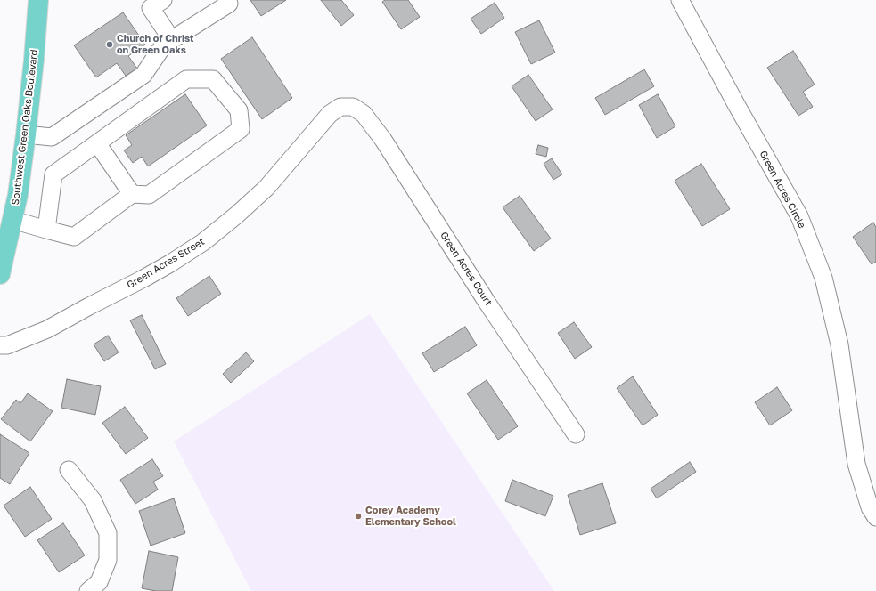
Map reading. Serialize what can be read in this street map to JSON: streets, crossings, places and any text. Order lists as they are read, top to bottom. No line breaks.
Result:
{"streets":{"main road":["Southwest Green Oaks Boulevard"],"street":["Green Acres Circle","Green Acres Street","Green Acres Court"]},"crossings":[["Green Acres Street","Green Acres Court"]],"places":["Church of Christ on Green Oaks","Corey Academy Elementary School"]}
